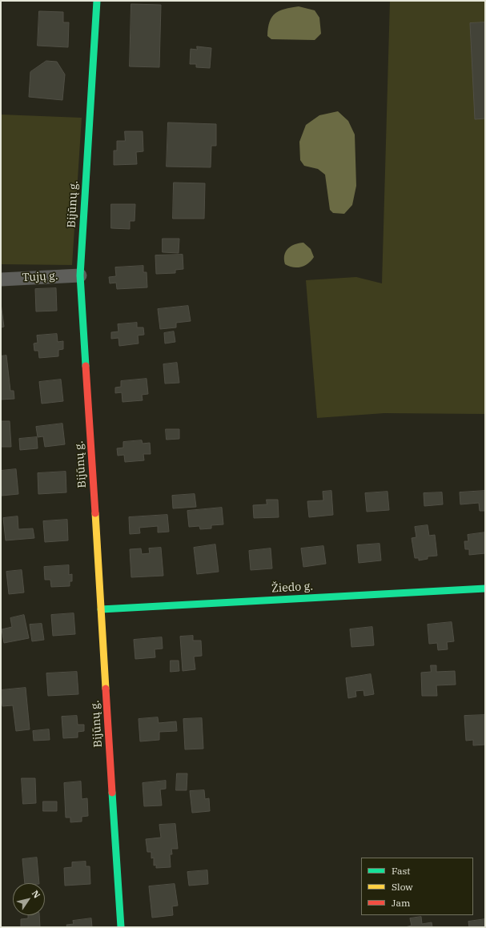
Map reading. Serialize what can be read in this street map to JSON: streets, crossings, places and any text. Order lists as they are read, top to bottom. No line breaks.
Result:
{"streets":{"street":["Bijūnų g.","Tujų g.","Žiedo g."]},"crossings":[["Bijūnų g.","Tujų g."],["Bijūnų g.","Žiedo g."]],"legend":["Fast","Slow","Jam"],"north":"top right"}
